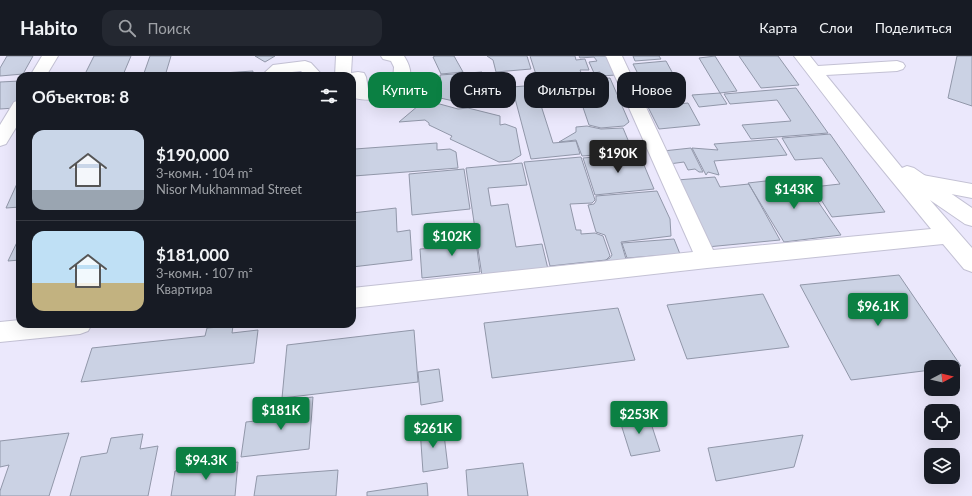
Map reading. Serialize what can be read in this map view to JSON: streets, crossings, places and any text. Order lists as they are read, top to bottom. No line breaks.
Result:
{"north":"right","page":{"header":"Habito","search":"Поиск","nav":["Карта","Слои","Поделиться"],"chip":["Купить","Снять","Фильтры","Новое"],"heading":"Объектов: 8","list":[{"name":"$190,000","note":"3-комн. · 104 m² · Nisor Mukhammad Street"},{"name":"$181,000","note":"3-комн. · 107 m² · Квартира"}],"price":["$190K","$143K","$102K","$96.1K","$181K","$253K","$261K","$94.3K"]}}
